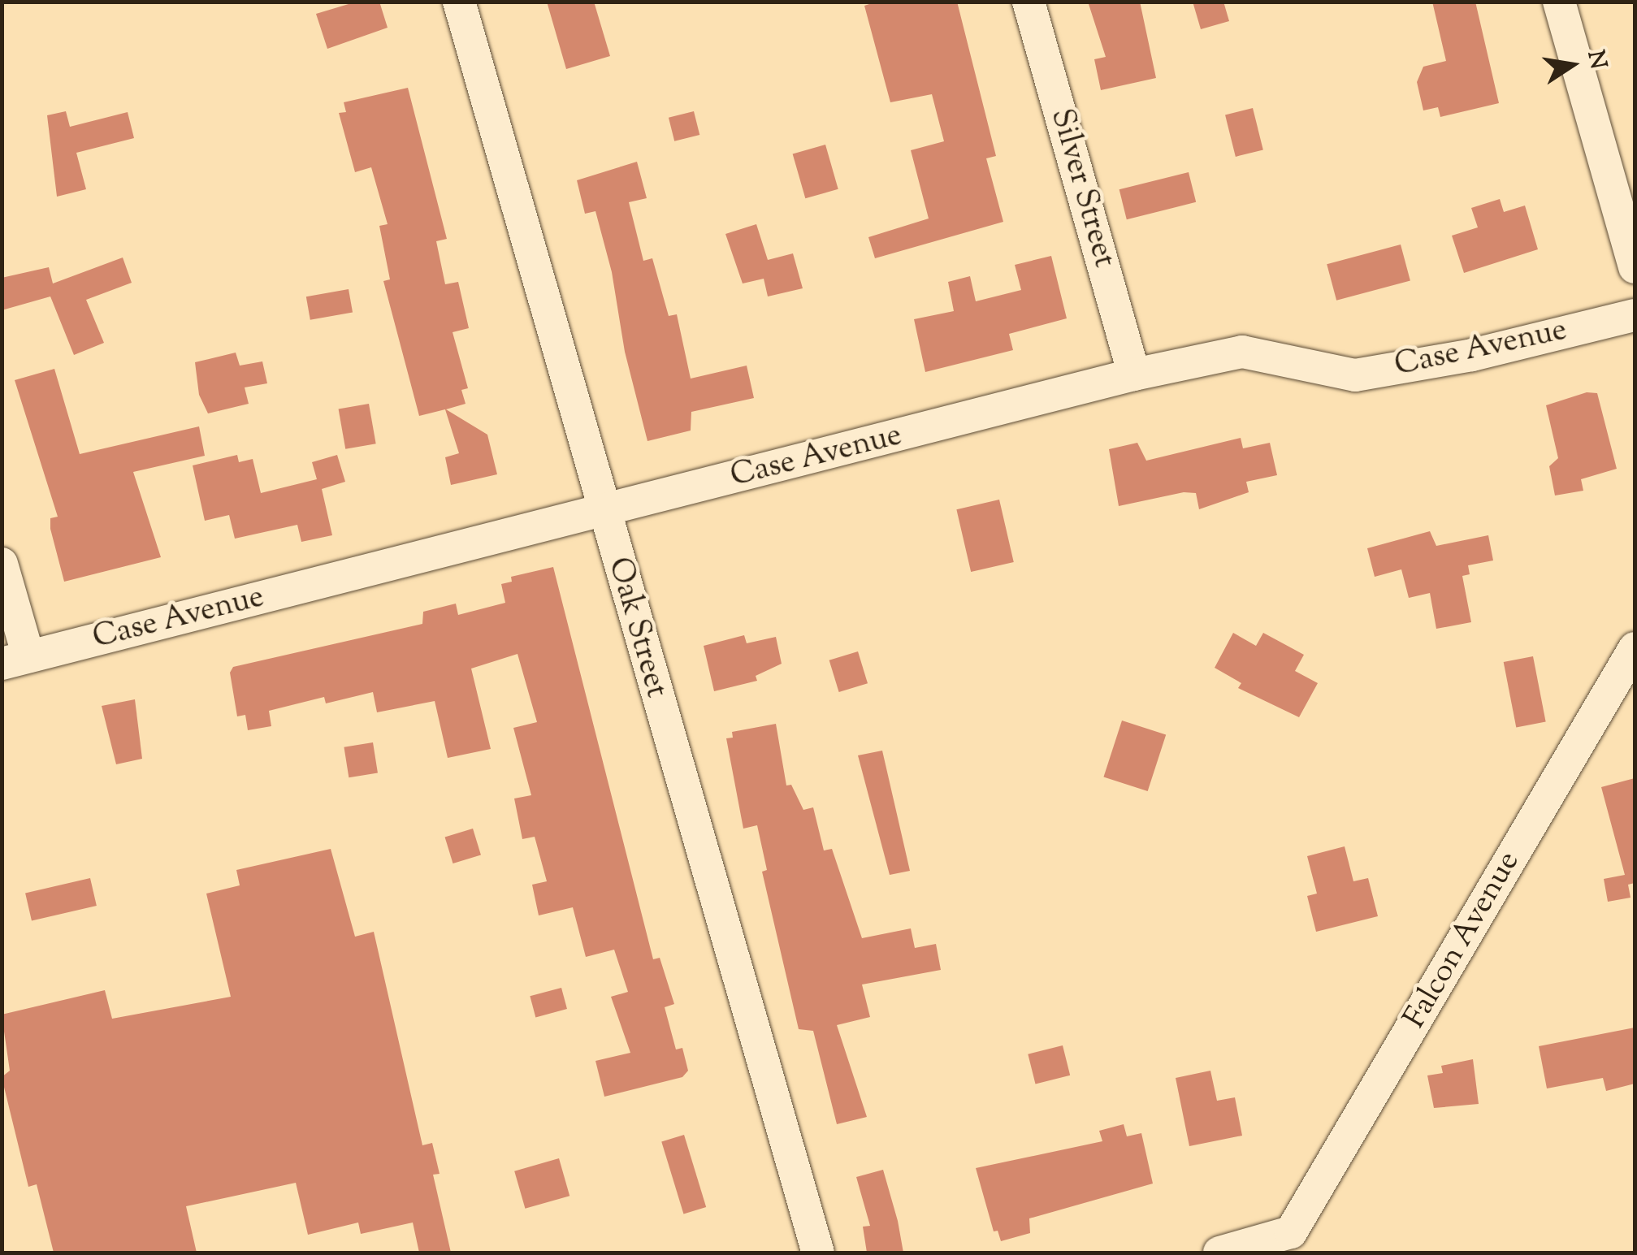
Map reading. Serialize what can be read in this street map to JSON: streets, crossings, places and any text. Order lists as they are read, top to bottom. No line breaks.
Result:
{"streets":{"street":["Silver Street","Case Avenue","Oak Street","Falcon Avenue"]},"crossings":[["Silver Street","Case Avenue"],["Case Avenue","Oak Street"]],"north":"right"}
